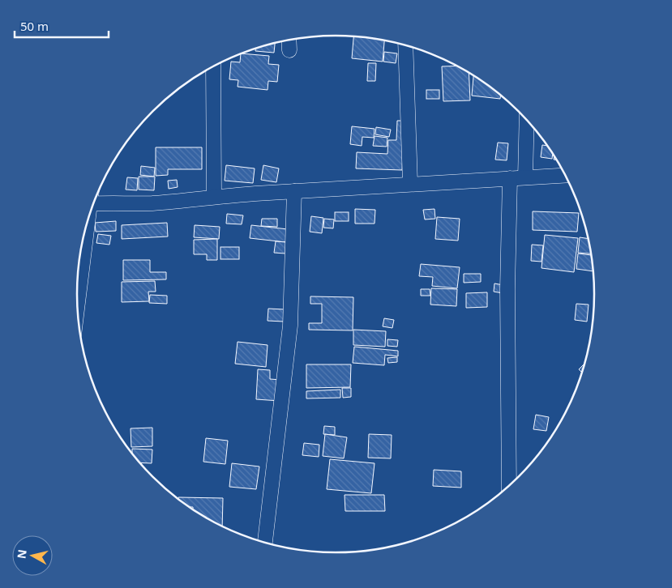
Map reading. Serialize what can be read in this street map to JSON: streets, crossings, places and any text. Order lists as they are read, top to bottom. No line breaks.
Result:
{"scale_bar":"50 m","north":"left"}
